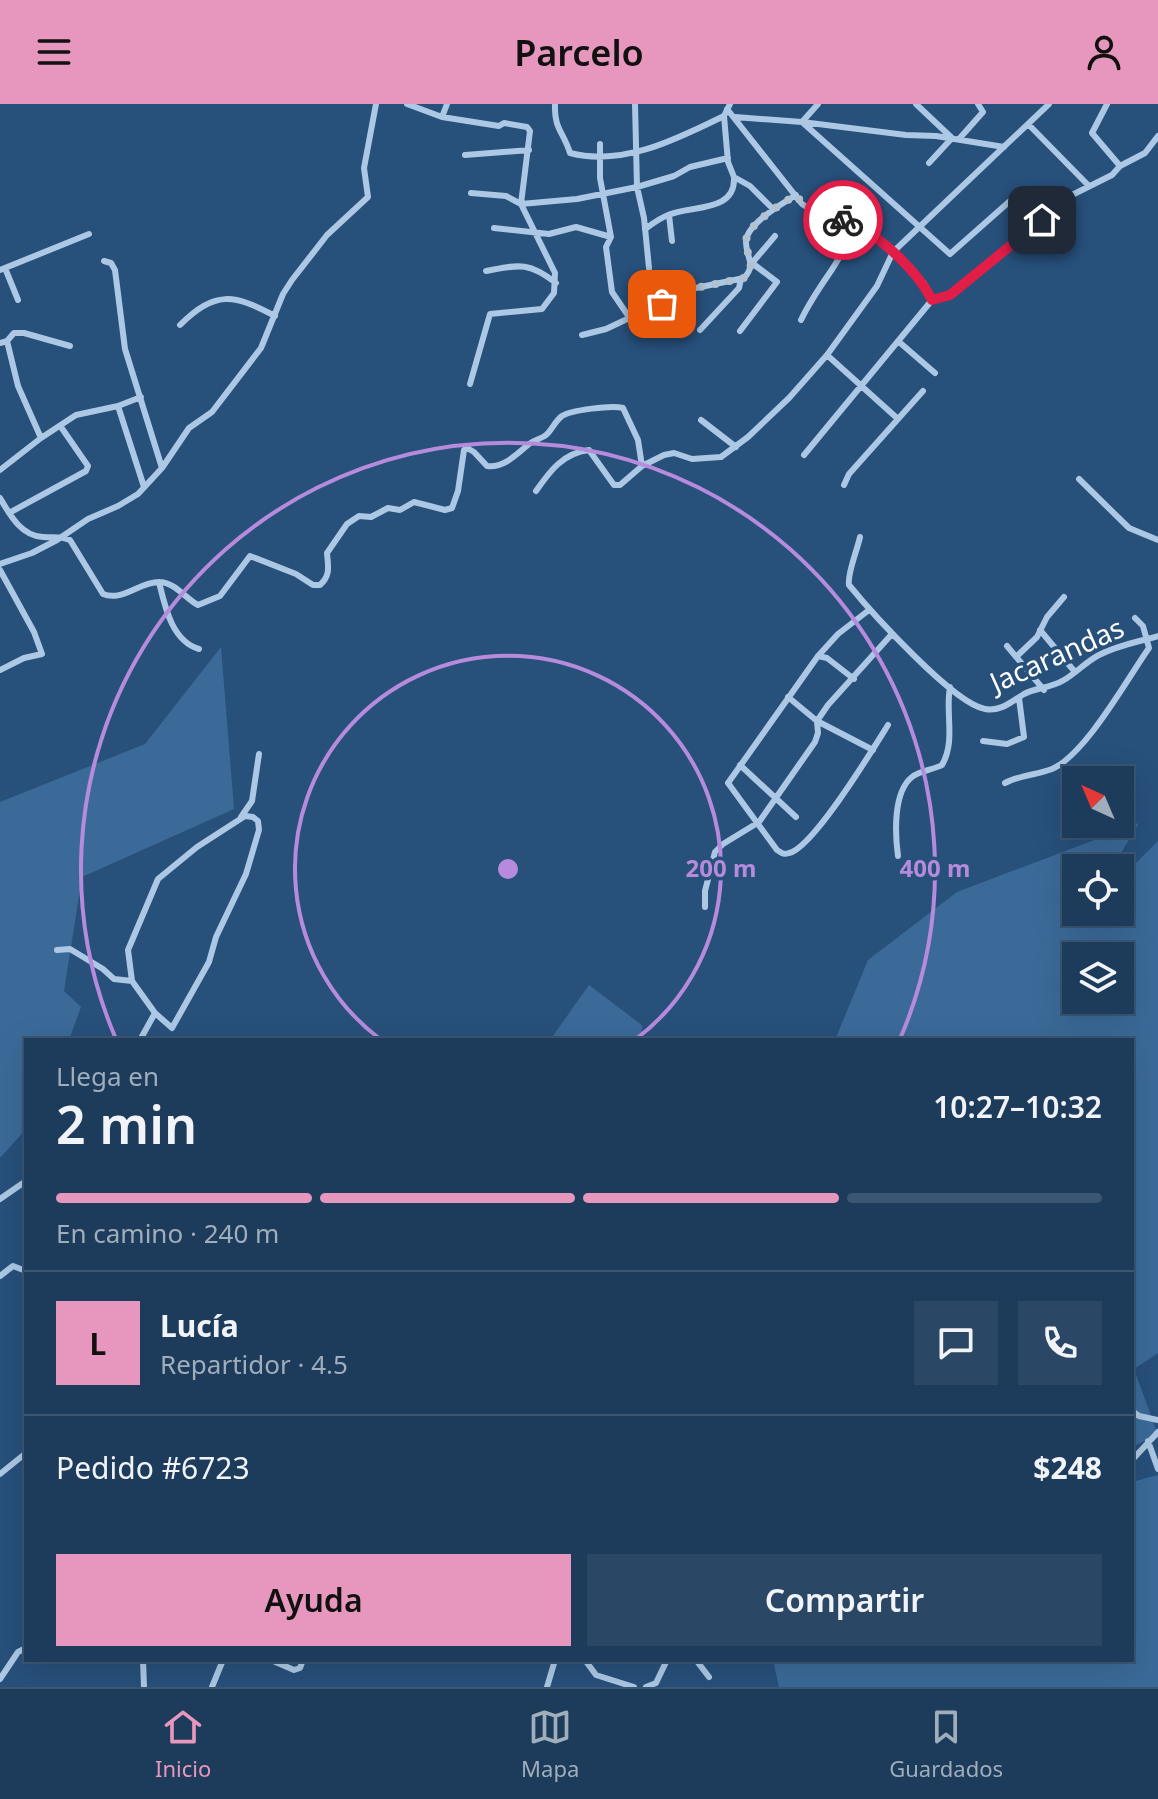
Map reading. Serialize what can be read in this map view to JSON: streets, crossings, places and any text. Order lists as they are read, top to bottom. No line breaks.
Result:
{"streets":{"street":["Jacarandas"]},"north":"top left","page":{"header":"Parcelo","heading":["2 min","Llega en","10:27–10:32"],"panel":["Lucía","Repartidor · 4.5","Pedido #6723","$248"],"bar":"En camino · 240 m","round":"L","buttons":["Ayuda","Compartir"],"tabs":["Inicio","Mapa","Guardados"]},"rings":["200 m","400 m"]}
